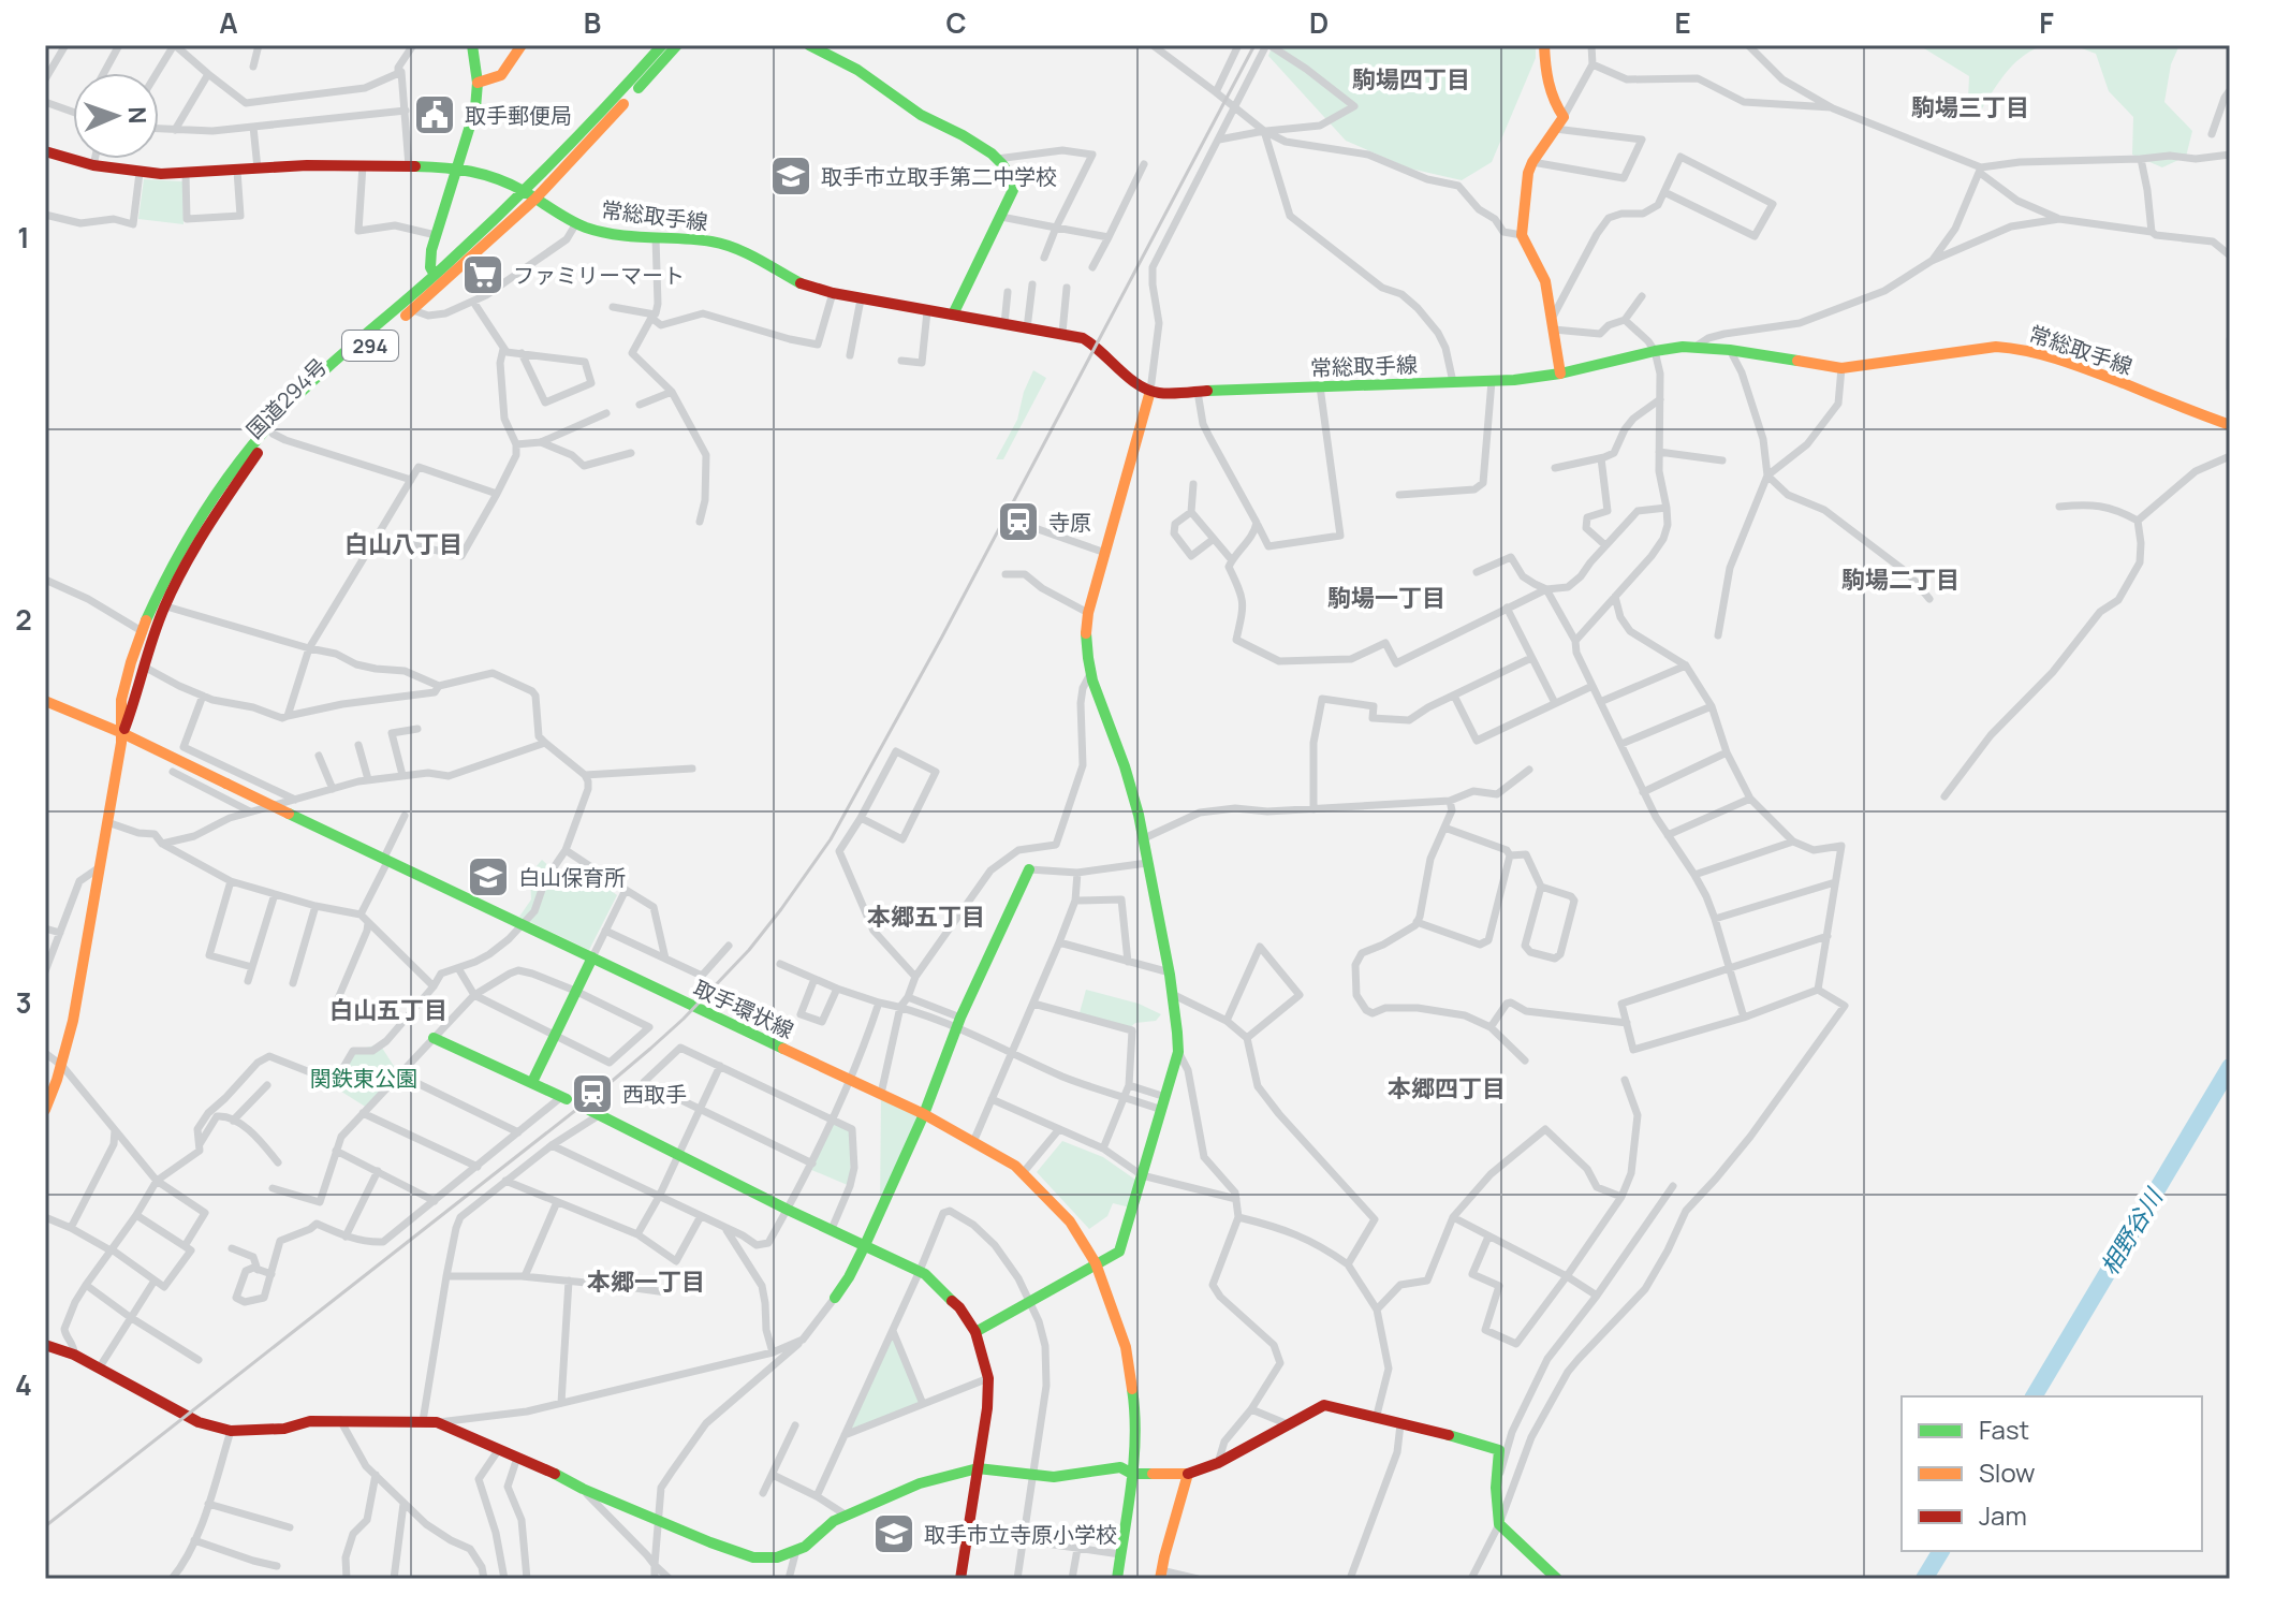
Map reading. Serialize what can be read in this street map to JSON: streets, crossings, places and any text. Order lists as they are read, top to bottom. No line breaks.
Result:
{"streets":{"main road":["常総取手線","294","国道294号","取手環状線"]},"crossings":[["常総取手線","国道294号"],["国道294号","取手環状線"]],"districts":["駒場四丁目","駒場三丁目","白山八丁目","駒場二丁目","駒場一丁目","本郷五丁目","白山五丁目","本郷四丁目","本郷一丁目"],"water":["相野谷川"],"parks":["関鉄東公園"],"places":{"public building":["取手郵便局"],"school or university":["取手市立取手第二中学校","白山保育所","取手市立寺原小学校"],"supermarket":["ファミリーマート"],"station":["寺原","西取手"]},"legend":["Fast","Slow","Jam"],"north":"right","grid":{"columns":["A","B","C","D","E","F"],"rows":["1","2","3","4"]}}
